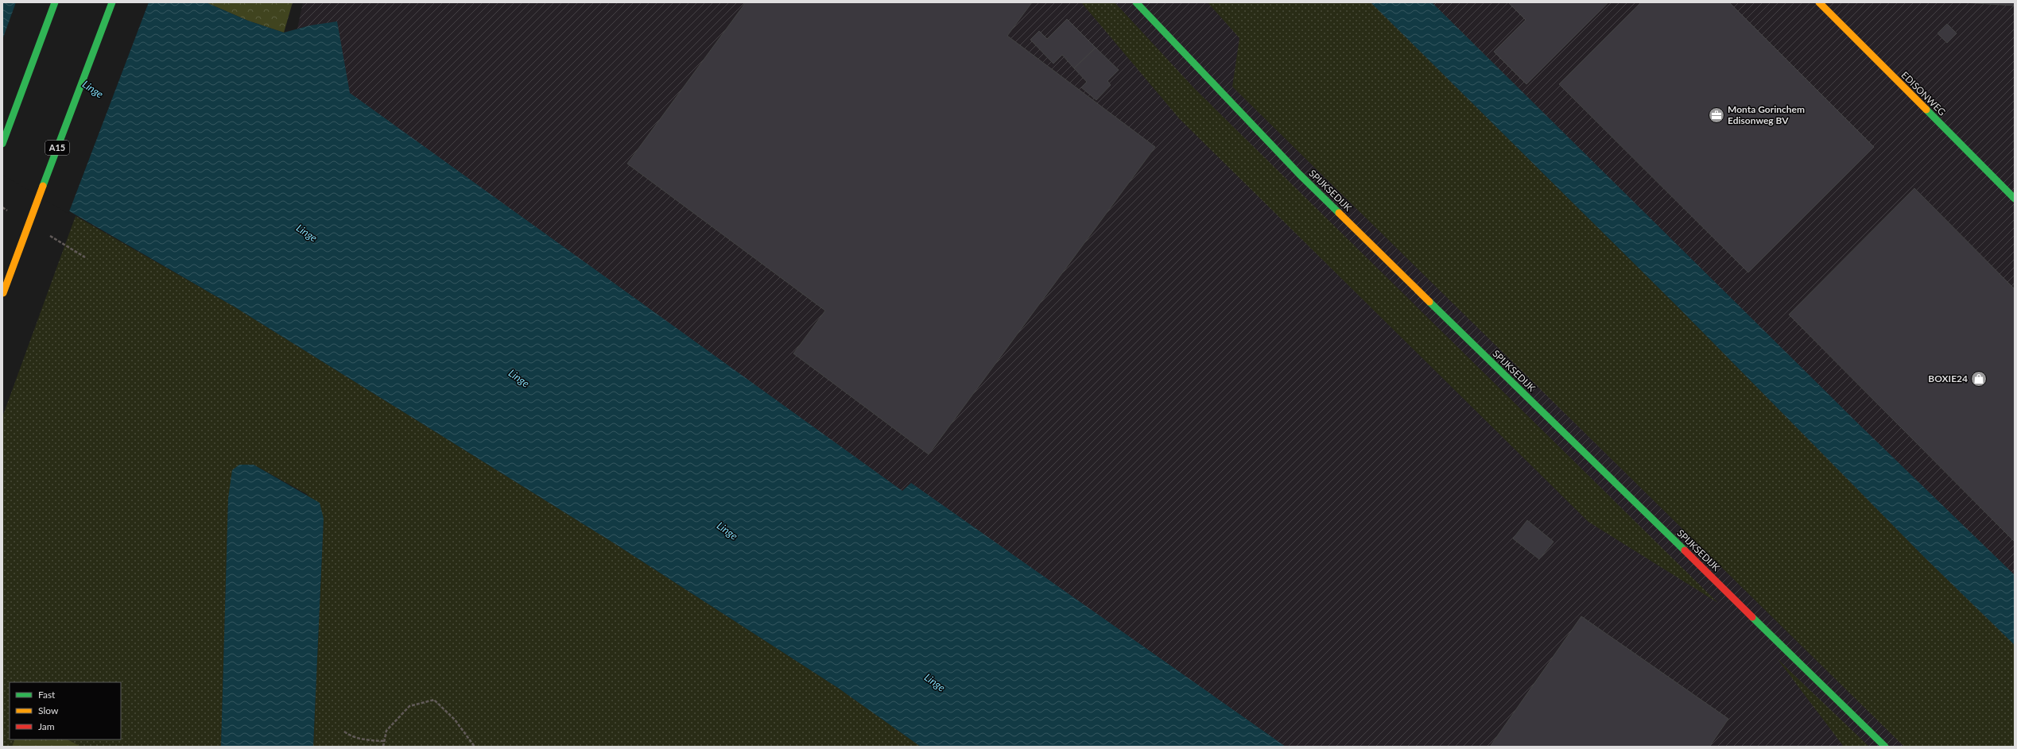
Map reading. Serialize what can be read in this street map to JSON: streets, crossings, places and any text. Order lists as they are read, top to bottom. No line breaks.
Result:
{"streets":{"main road":["EDISONWEG","A15","SPIJKSEDIJK"]},"water":["Linge"],"places":{"office":["Monta Gorinchem Edisonweg BV"],"shop":["BOXIE24"]},"legend":["Fast","Slow","Jam"]}
